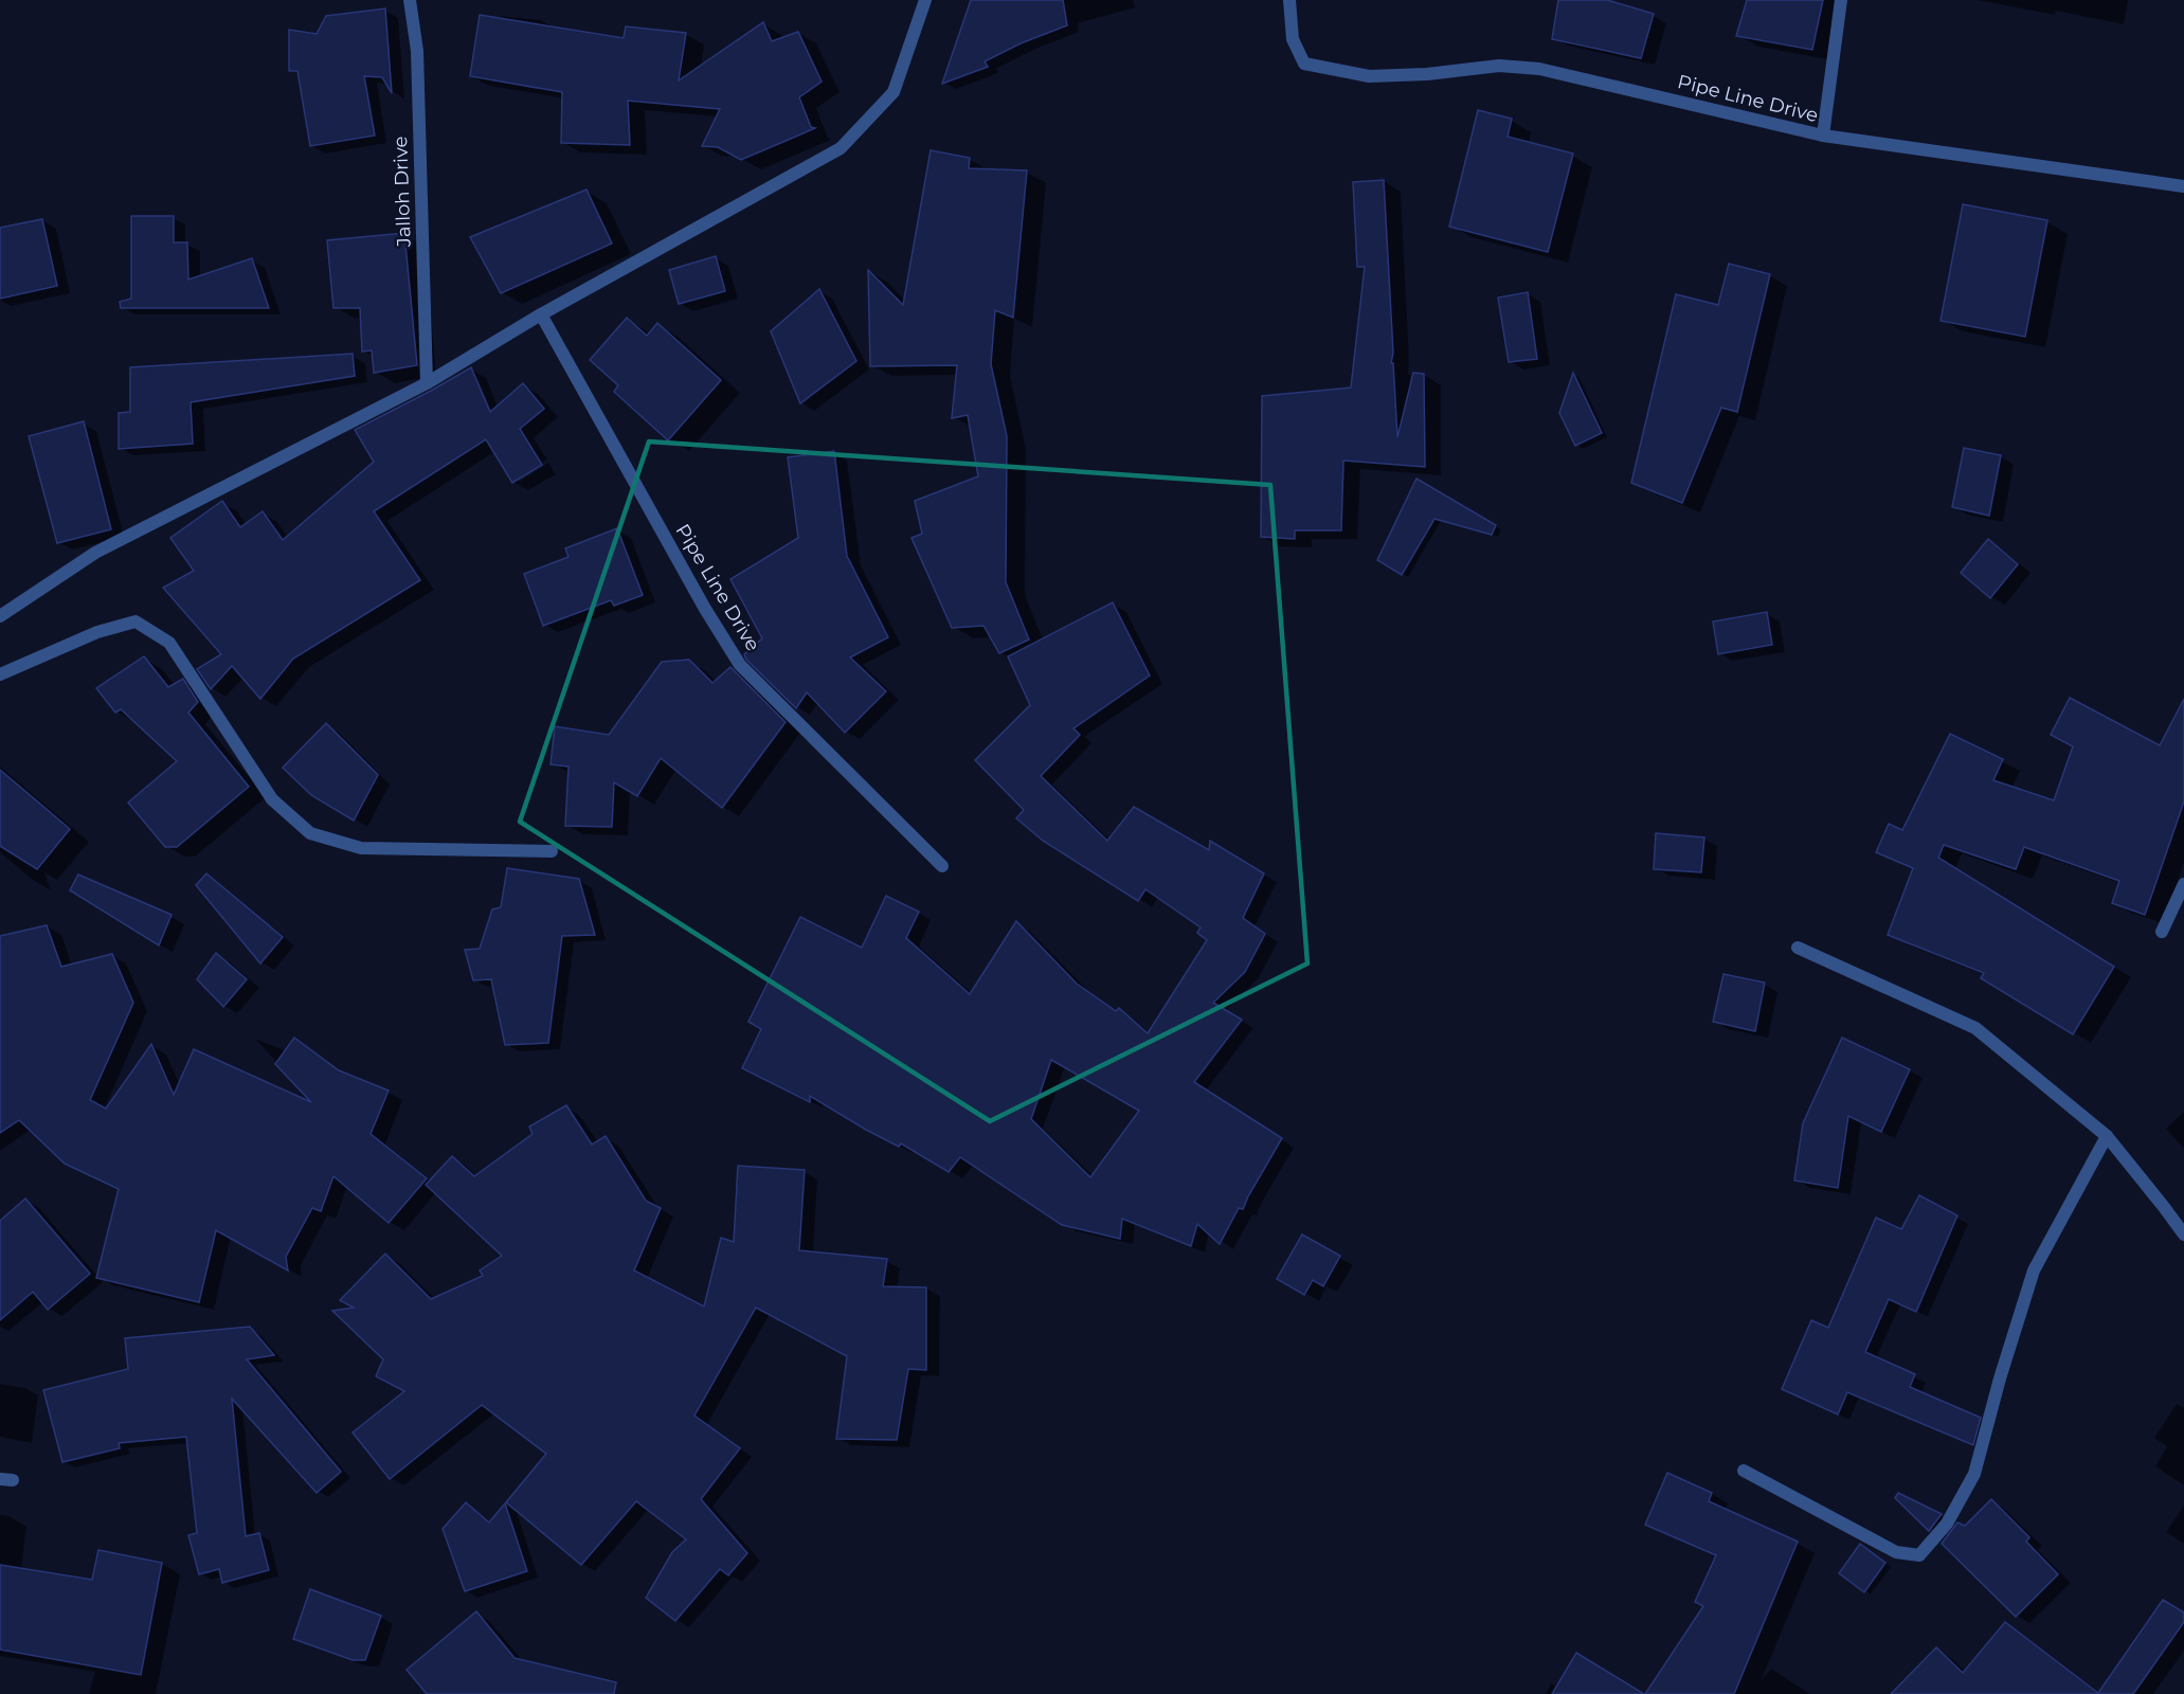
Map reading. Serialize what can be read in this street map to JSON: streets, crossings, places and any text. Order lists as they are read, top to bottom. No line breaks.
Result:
{"streets":{"street":["Pipe Line Drive","Jalloh Drive"]}}
